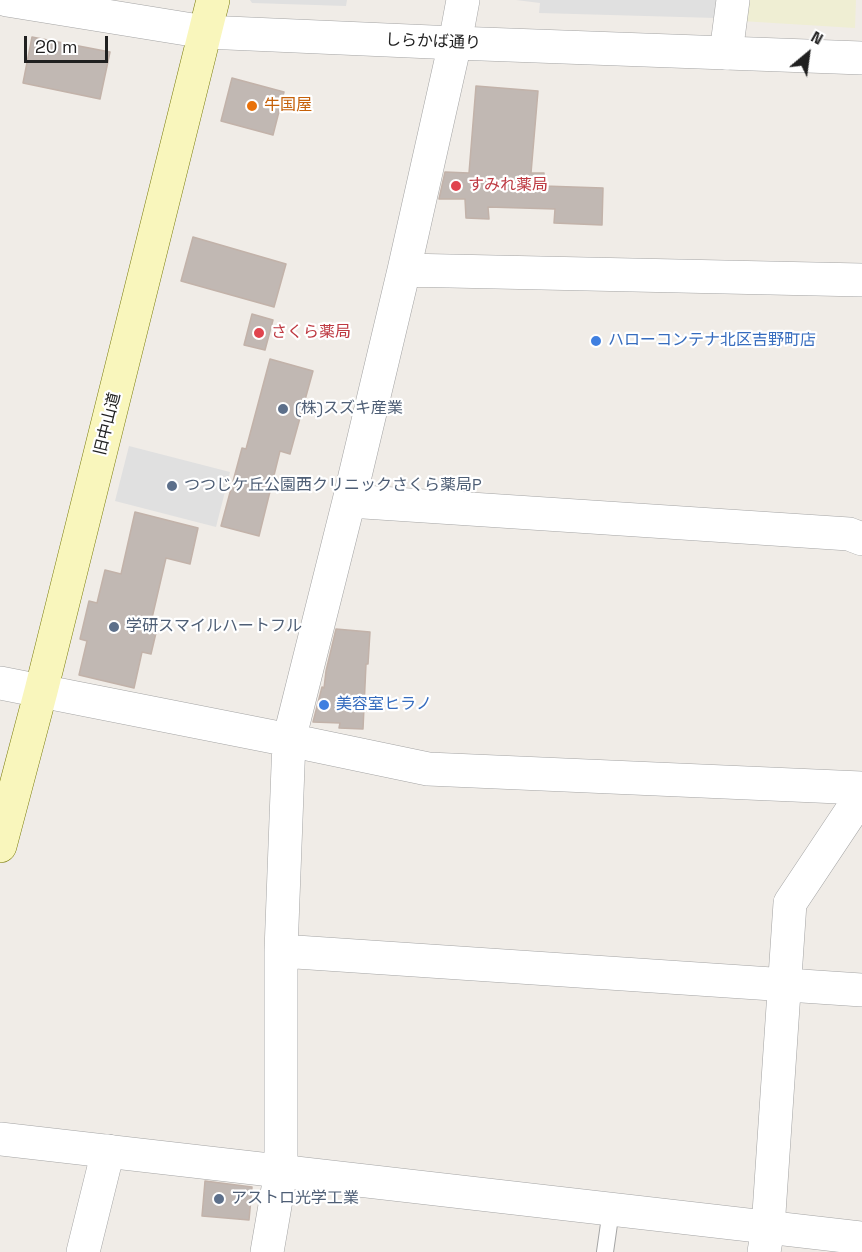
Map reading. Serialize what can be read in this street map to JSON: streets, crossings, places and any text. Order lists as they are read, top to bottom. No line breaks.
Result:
{"streets":{"main road":["旧中山道"],"street":["しらかば通り"]},"crossings":[["しらかば通り","旧中山道"]],"places":["牛国屋","すみれ薬局","さくら薬局","ハローコンテナ北区吉野町店","(株)スズキ産業","つつじケ丘公園西クリニックさくら薬局P","学研スマイルハートフル","美容室ヒラノ","アストロ光学工業"],"scale_bar":"20 m","north":"top right"}
